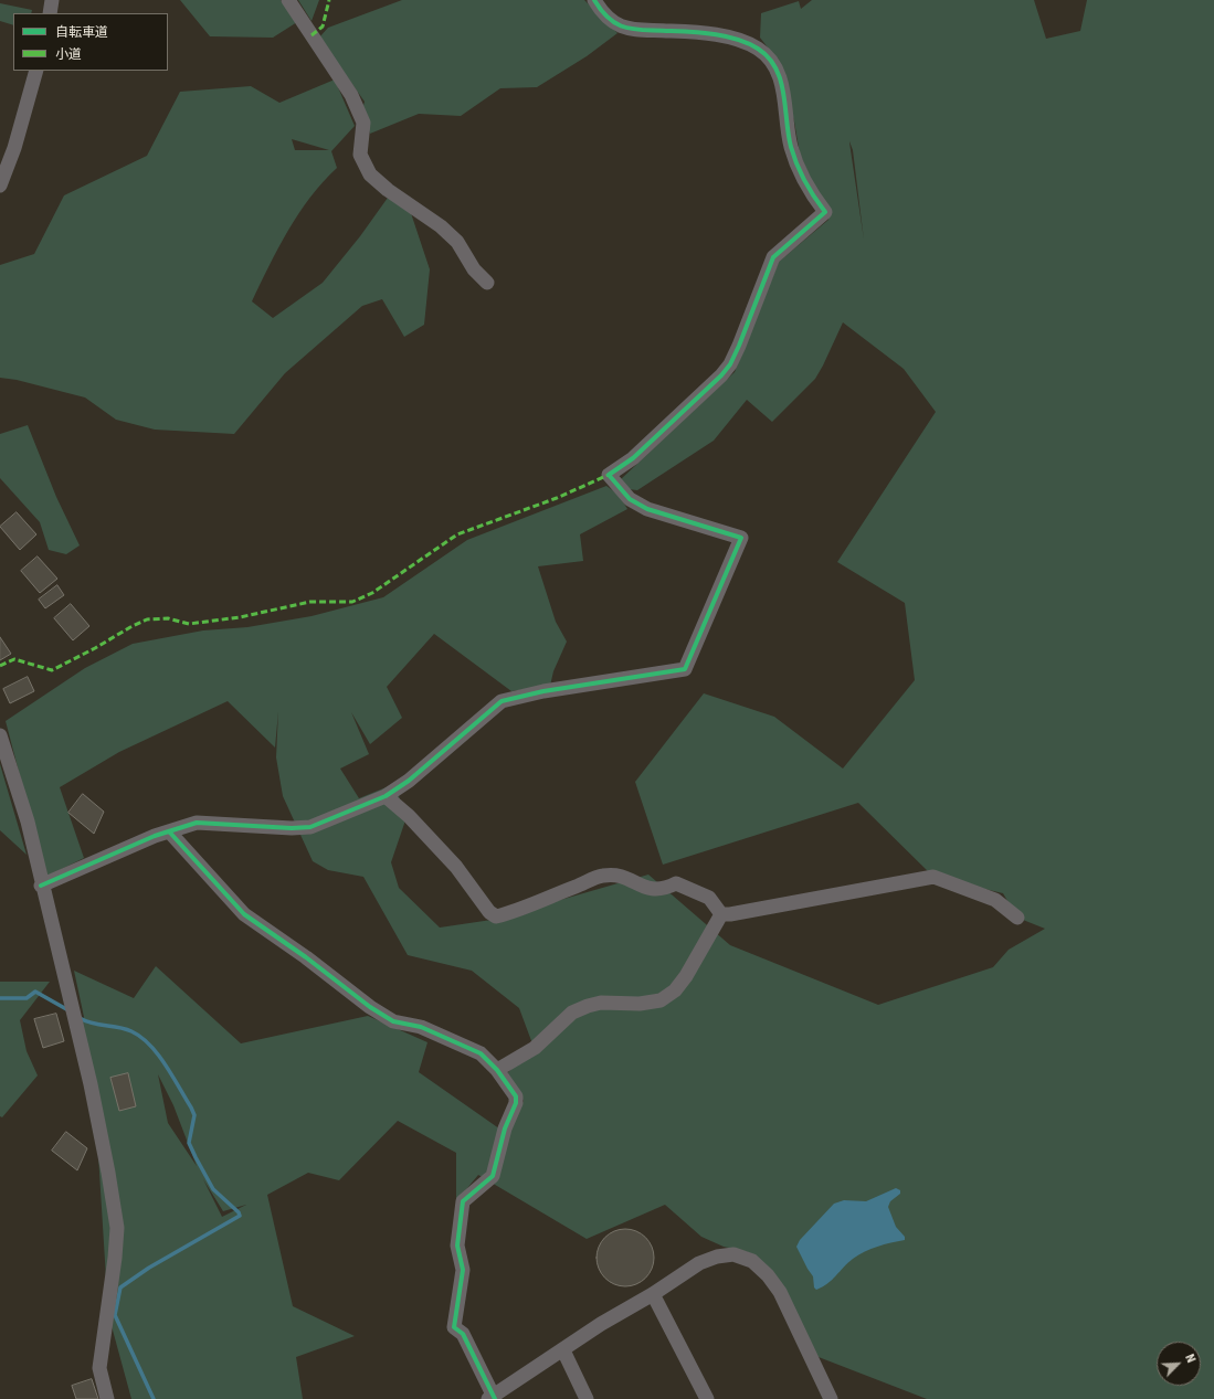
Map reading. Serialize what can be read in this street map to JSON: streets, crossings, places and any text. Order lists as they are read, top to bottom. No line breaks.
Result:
{"legend":["自転車道","小道"],"north":"top right"}
